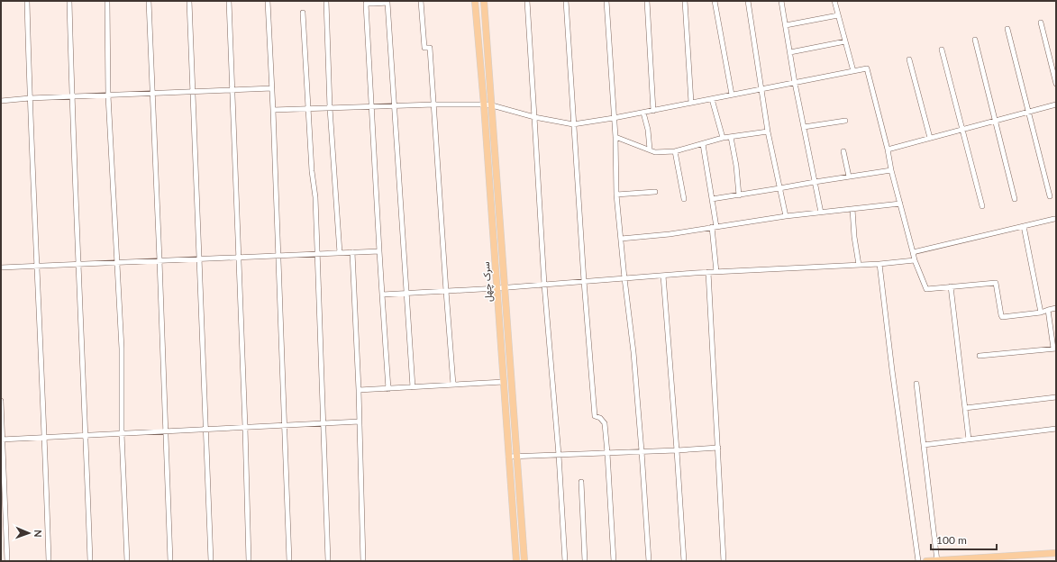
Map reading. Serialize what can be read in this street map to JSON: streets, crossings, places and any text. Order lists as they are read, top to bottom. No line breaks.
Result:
{"streets":{"main road":["سرک چهل"]},"scale_bar":"100 m","north":"right"}
